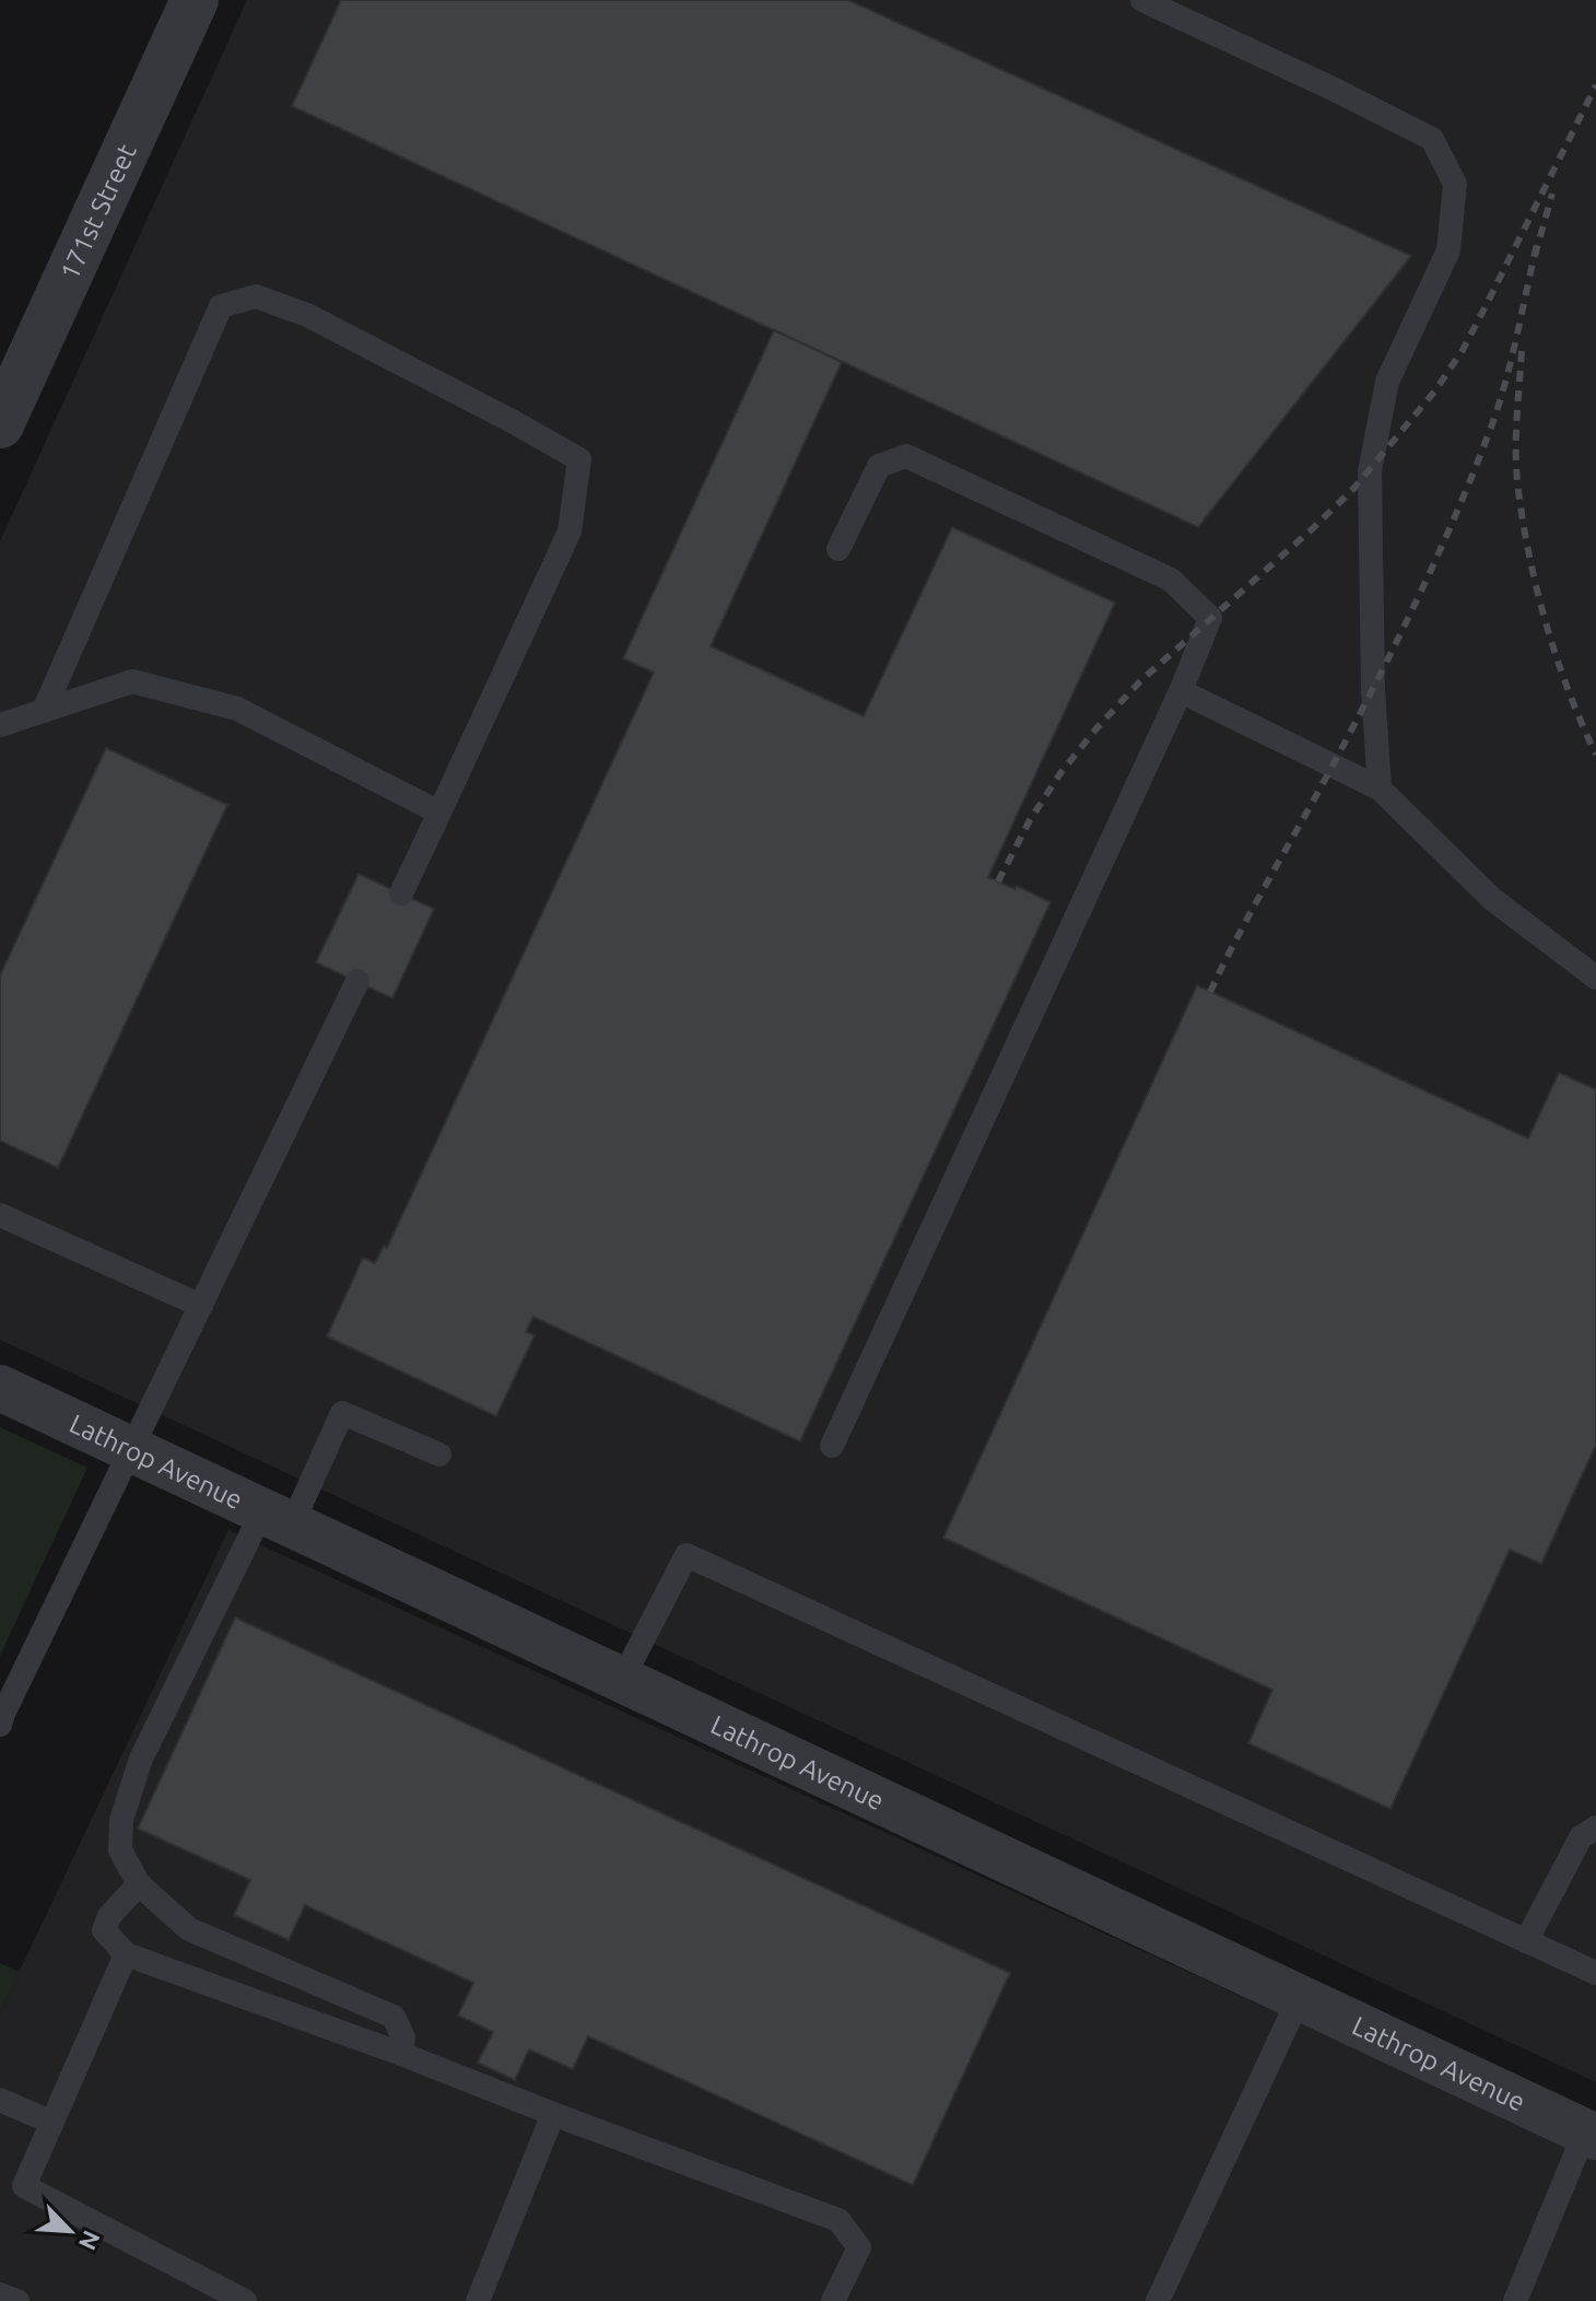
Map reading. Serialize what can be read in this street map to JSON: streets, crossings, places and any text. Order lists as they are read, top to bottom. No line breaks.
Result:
{"streets":{"street":["171st Street","Lathrop Avenue"]},"north":"bottom right"}
